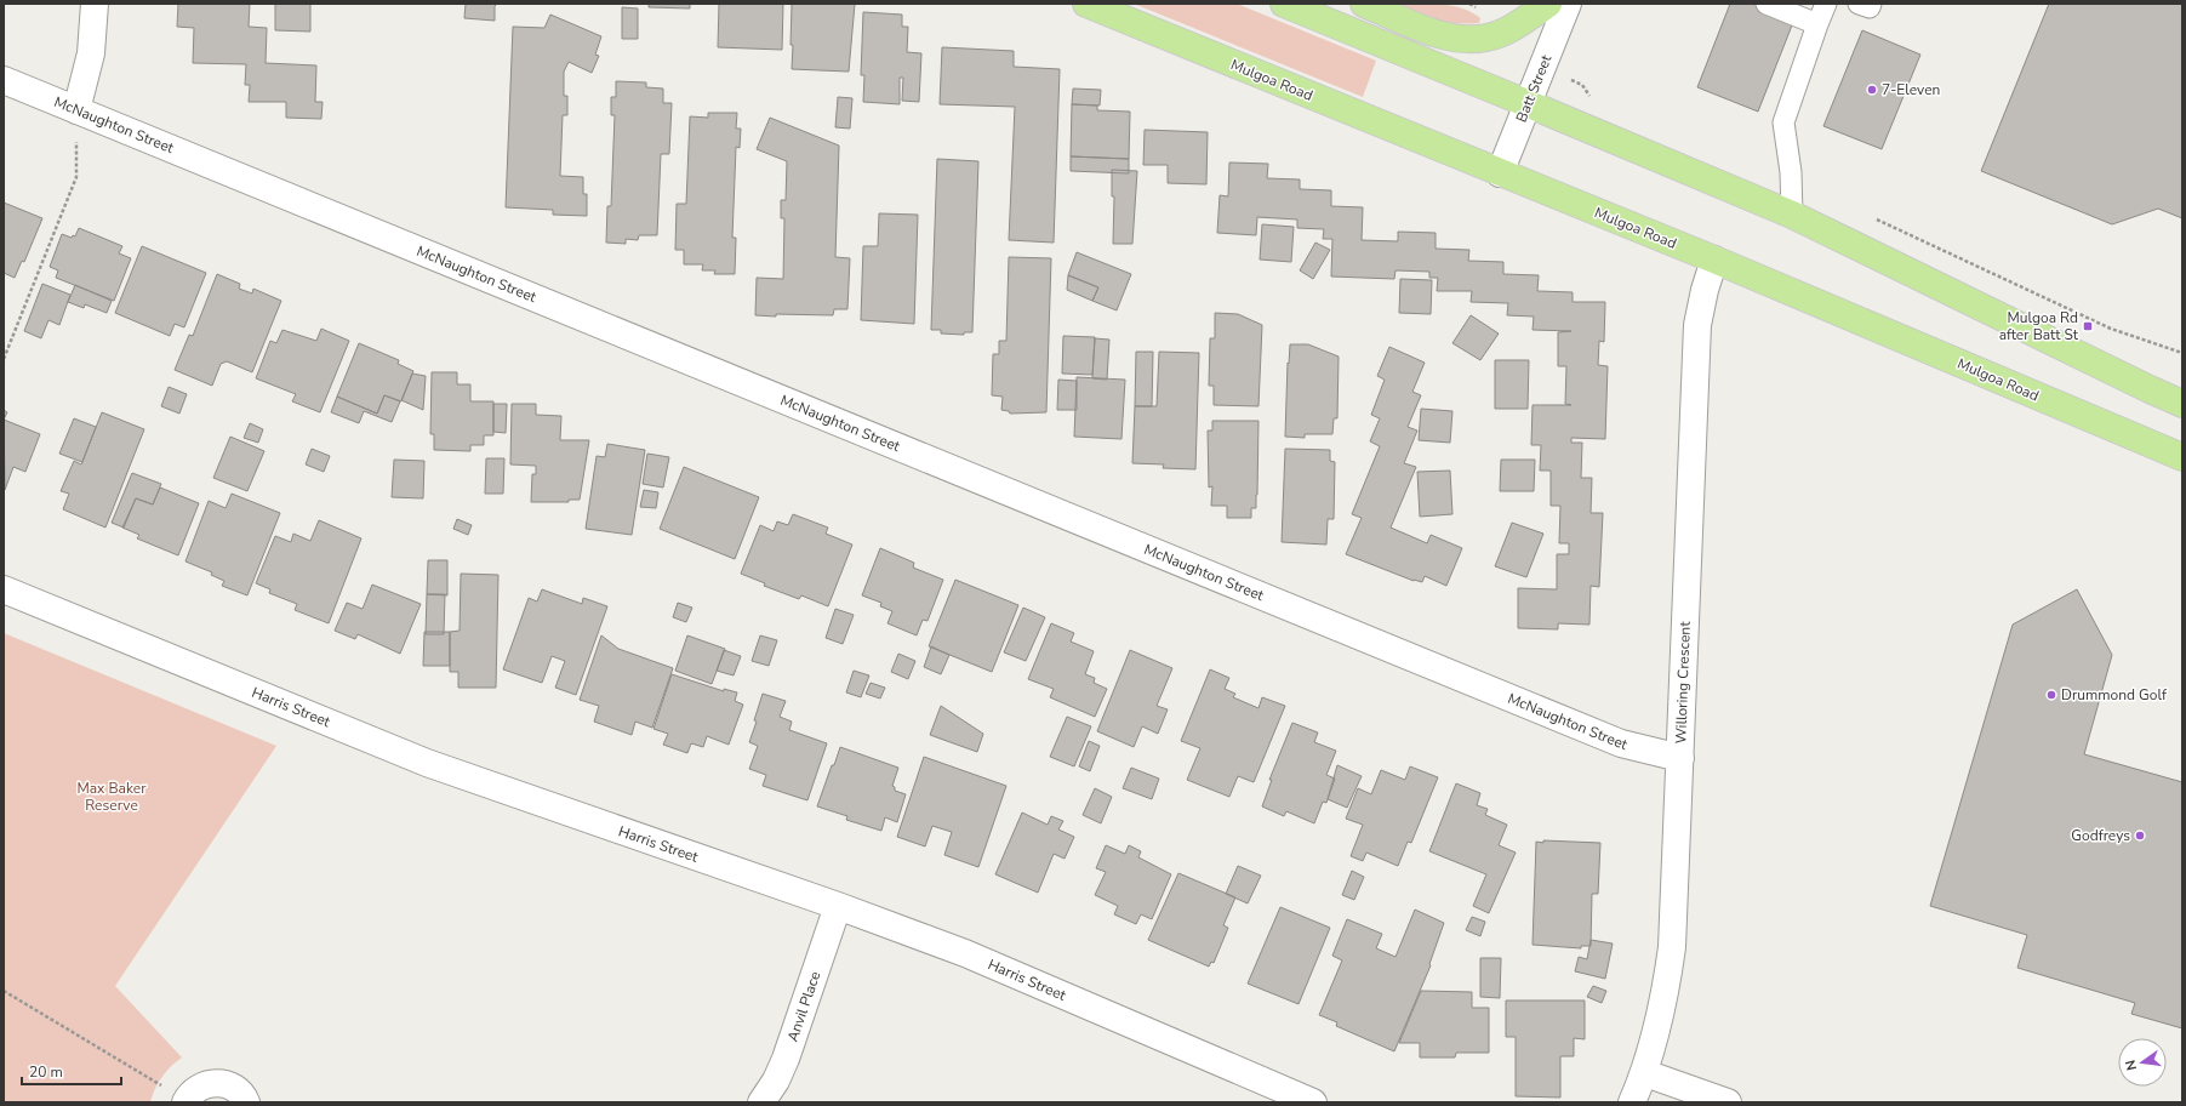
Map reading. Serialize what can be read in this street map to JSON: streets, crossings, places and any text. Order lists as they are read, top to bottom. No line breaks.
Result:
{"streets":{"main road":["Mulgoa Road"],"street":["Batt Street","McNaughton Street","Willoring Crescent","Harris Street","Anvil Place"]},"crossings":[["Mulgoa Road","Batt Street"],["Mulgoa Road","Willoring Crescent"],["McNaughton Street","Willoring Crescent"],["Harris Street","Anvil Place"]],"parks":["Max Baker Reserve"],"places":{"other":["7-Eleven","Drummond Golf","Godfreys"],"transit":["Mulgoa Rd after Batt St"]},"scale_bar":"20 m","north":"left"}
